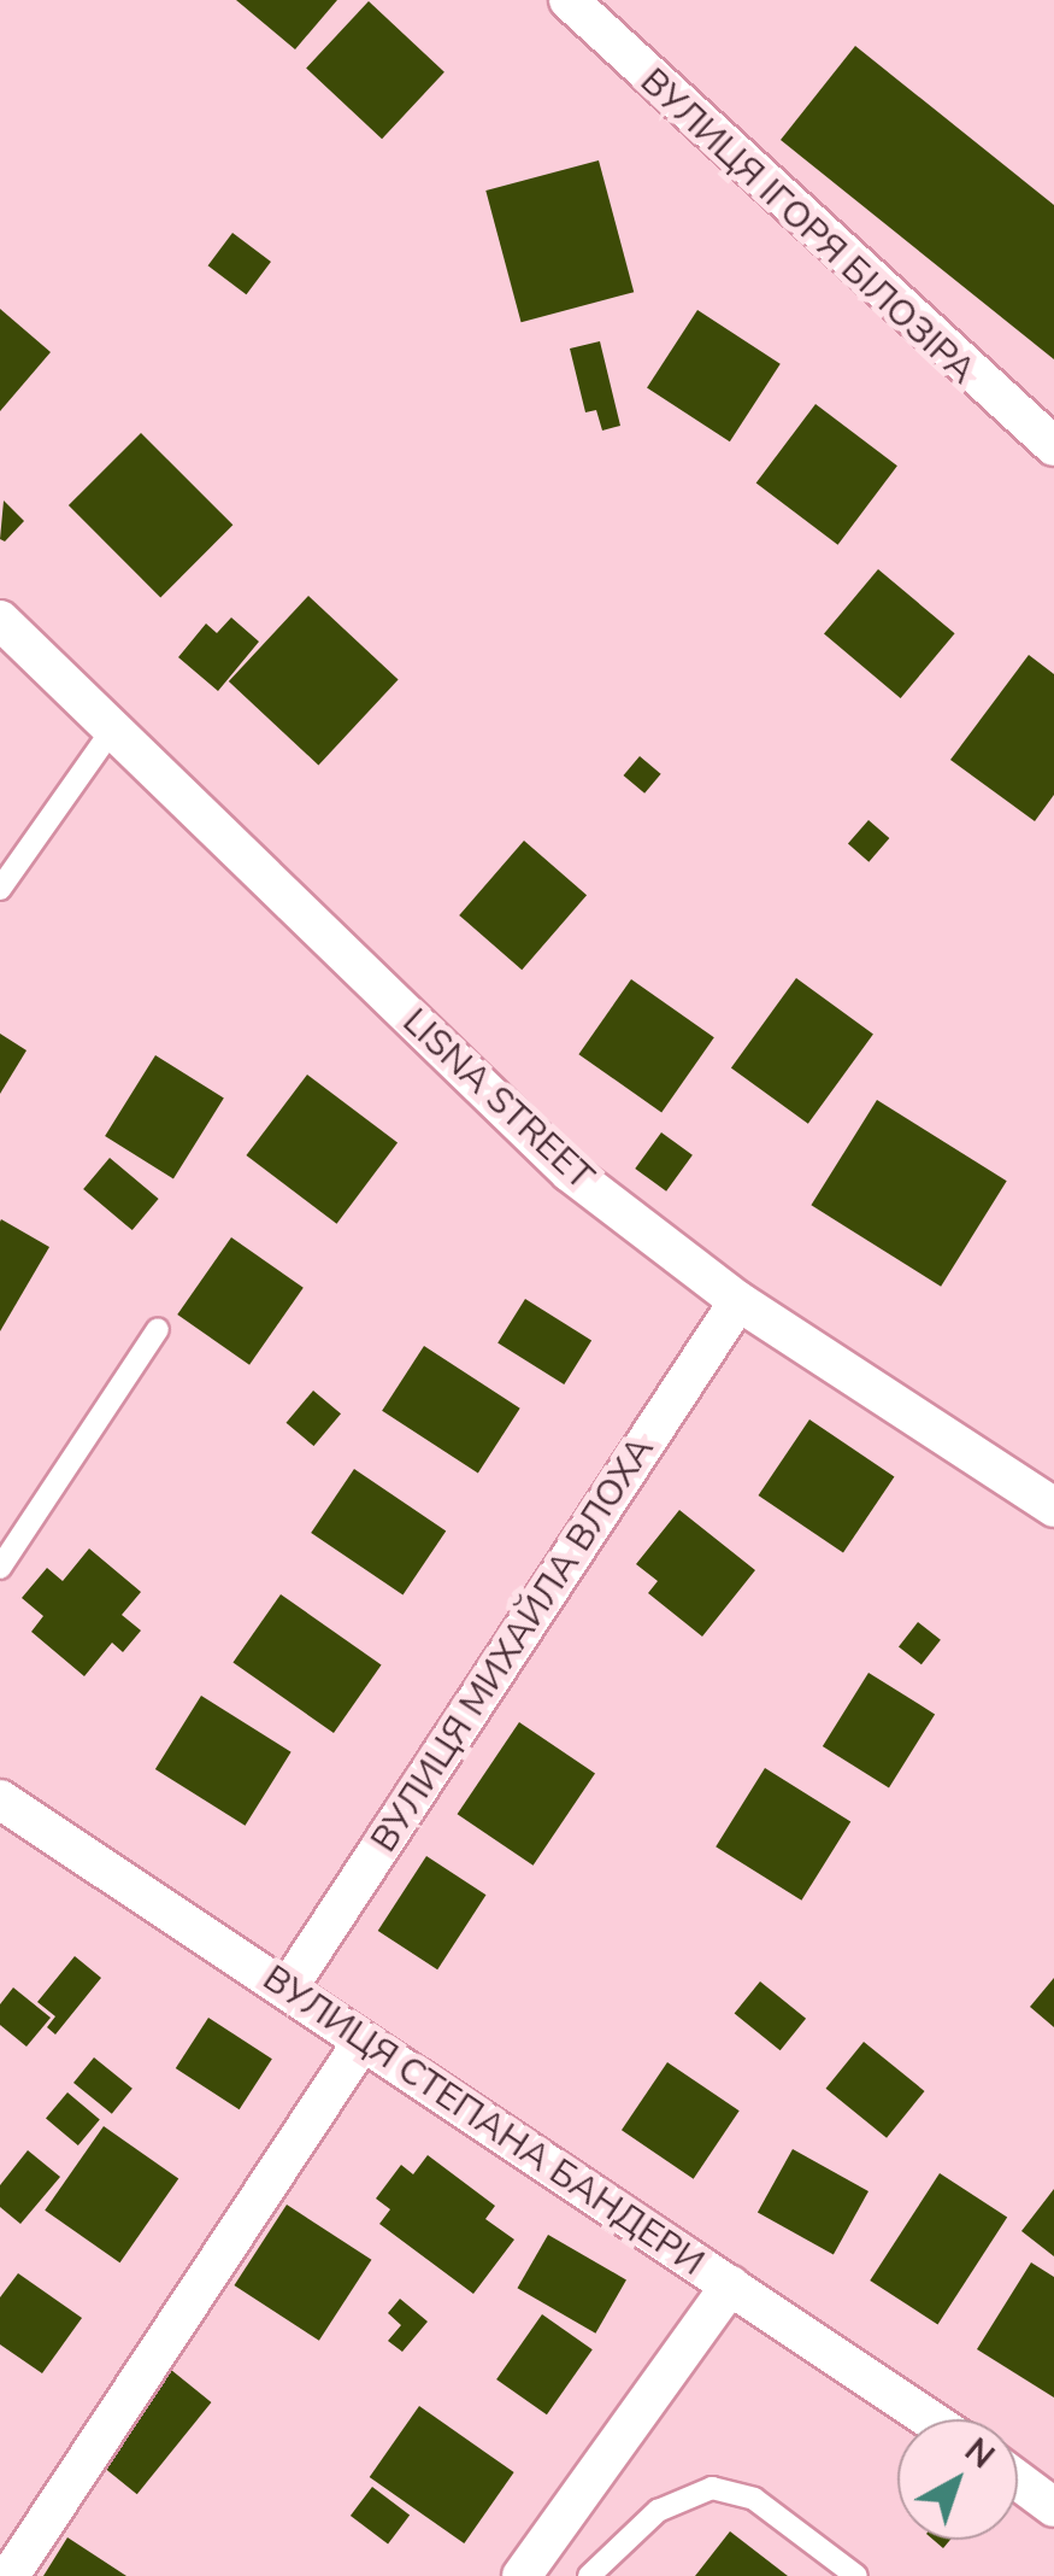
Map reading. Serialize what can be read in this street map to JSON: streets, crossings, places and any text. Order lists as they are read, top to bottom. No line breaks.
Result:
{"streets":{"street":["ВУЛИЦЯ ІГОРЯ БІЛОЗІРА","LISNA STREET","ВУЛИЦЯ МИХАЙЛА ВЛОХА","ВУЛИЦЯ СТЕПАНА БАНДЕРИ"]},"crossings":[["LISNA STREET","ВУЛИЦЯ МИХАЙЛА ВЛОХА"],["ВУЛИЦЯ МИХАЙЛА ВЛОХА","ВУЛИЦЯ СТЕПАНА БАНДЕРИ"]],"north":"top right"}
